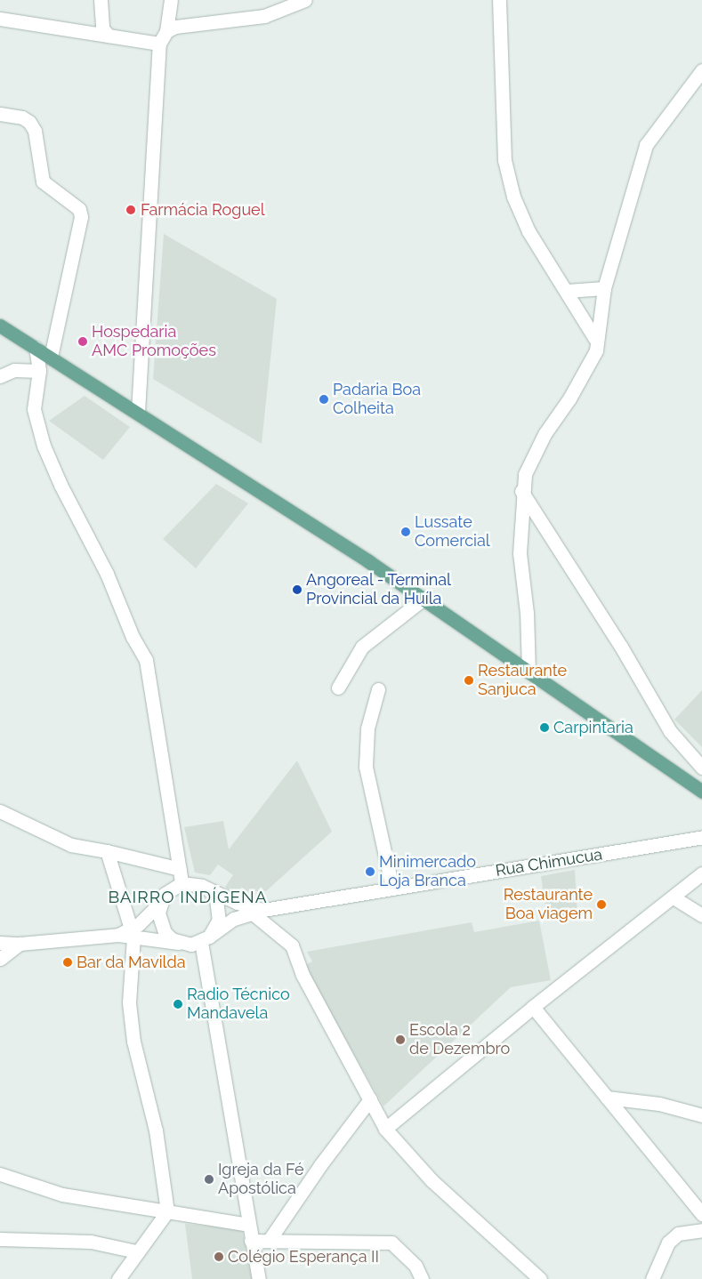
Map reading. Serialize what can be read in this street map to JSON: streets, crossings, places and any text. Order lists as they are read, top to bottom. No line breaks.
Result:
{"streets":{"street":["Rua Chimucua"]},"districts":["BAIRRO INDÍGENA"],"places":["Farmácia Roguel","Hospedaria AMC Promoções","Padaria Boa Colheita","Lussate Comercial","Angoreal - Terminal Provincial da Huíla","Restaurante Sanjuca","Carpintaria","Minimercado Loja Branca","Restaurante Boa viagem","Bar da Mavilda","Radio Técnico Mandavela","Escola 2 de Dezembro","Igreja da Fé Apostólica","Colégio Esperança II"]}
